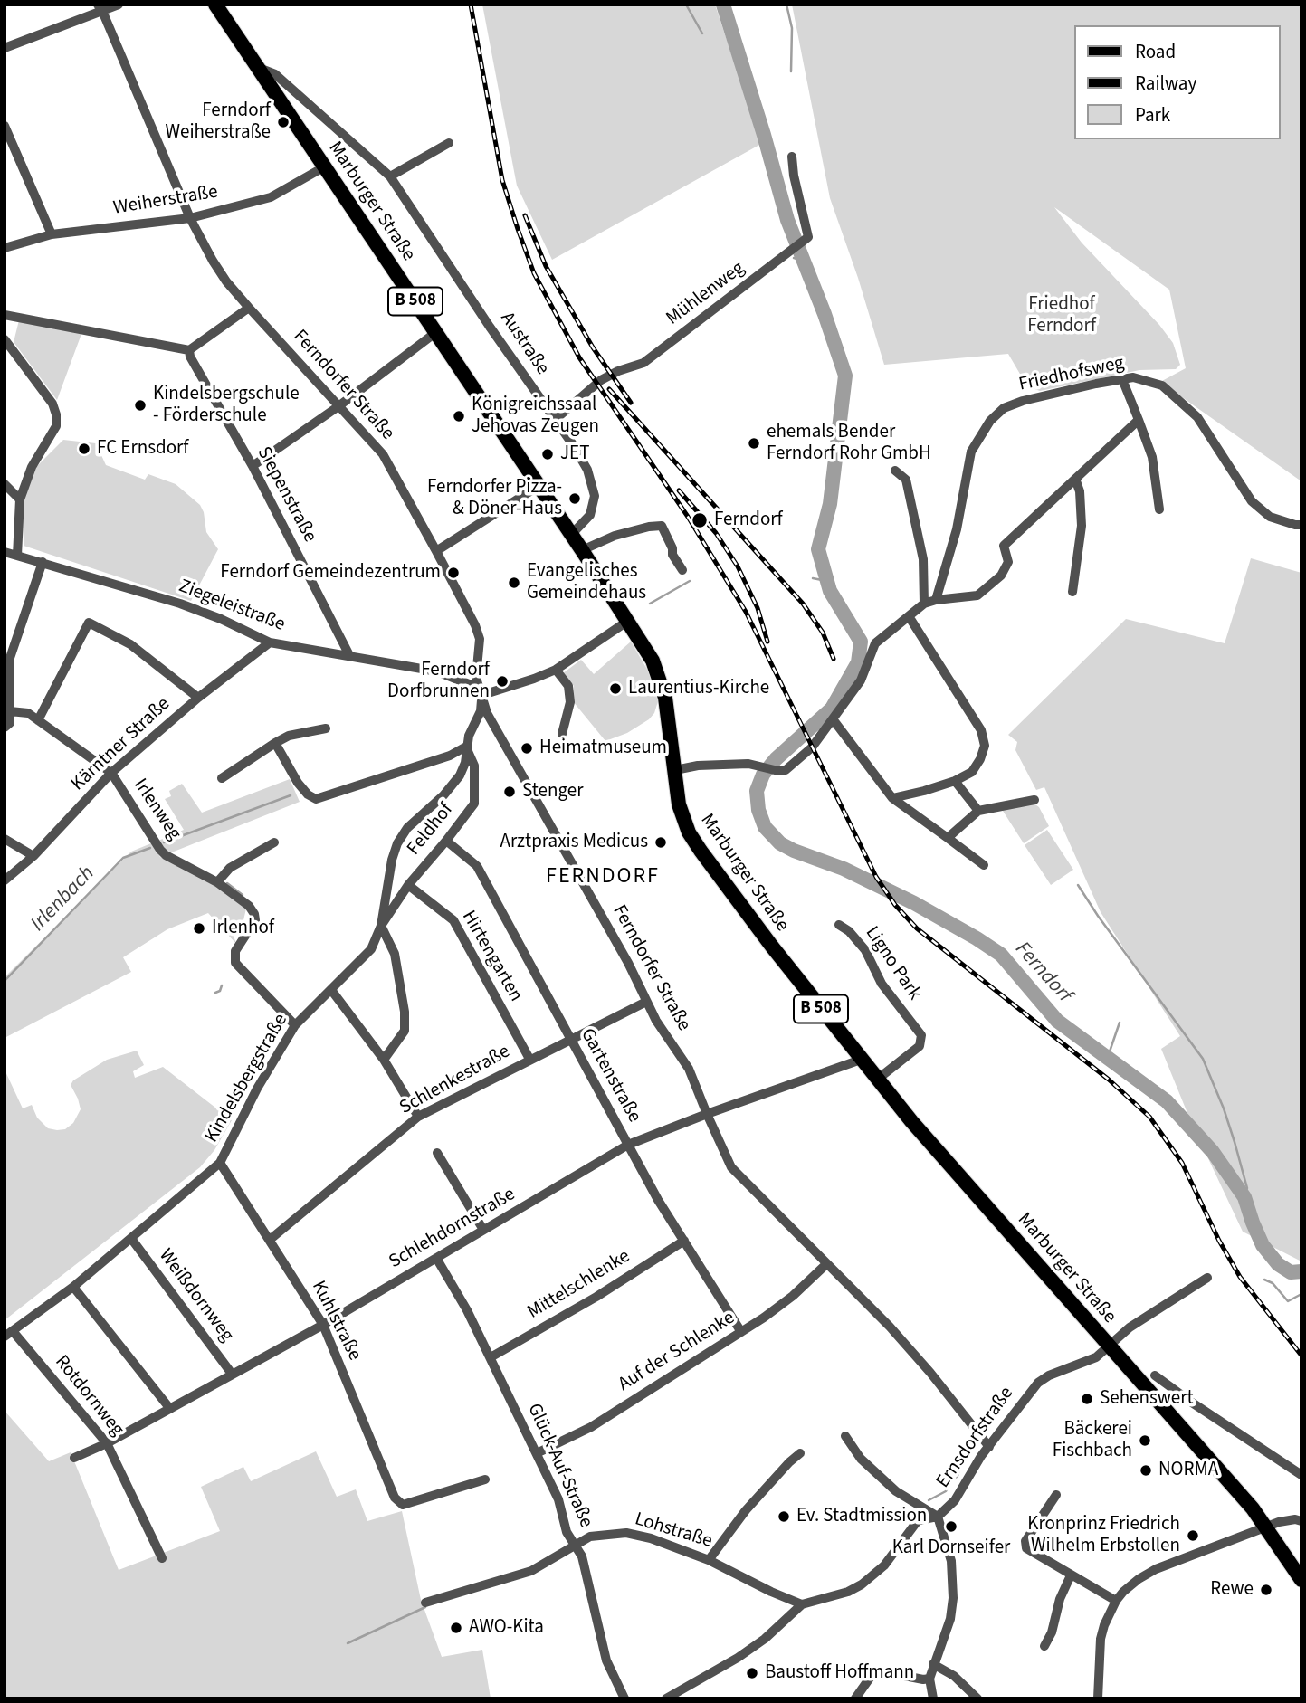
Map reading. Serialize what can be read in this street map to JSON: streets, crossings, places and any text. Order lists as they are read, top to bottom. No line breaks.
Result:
{"streets":{"main road":["Marburger Straße","B 508"],"street":["Weiherstraße","Mühlenweg","Austraße","Friedhofsweg","Ferndorfer Straße","Siepenstraße","Ziegeleistraße","Kärntner Straße","Irlenweg","Feldhof","Hirtengarten","Ligno Park","Gartenstraße","Kindelsbergstraße","Schlenkestraße","Schlehdornstraße","Mittelschlenke","Weißdornweg","Kuhlstraße","Auf der Schlenke","Rotdornweg","Ernsdorfstraße","Glück-Auf-Straße","Lohstraße"]},"crossings":[["Weiherstraße","Marburger Straße"],["Weiherstraße","Ferndorfer Straße"],["Marburger Straße","Austraße"],["Marburger Straße","Ligno Park"],["Marburger Straße","Schlehdornstraße"],["Marburger Straße","Ernsdorfstraße"],["Mühlenweg","Austraße"],["Ferndorfer Straße","Ziegeleistraße"],["Ferndorfer Straße","Kindelsbergstraße"],["Ferndorfer Straße","Schlenkestraße"],["Ferndorfer Straße","Schlehdornstraße"],["Ferndorfer Straße","Auf der Schlenke"],["Ferndorfer Straße","Ernsdorfstraße"],["Siepenstraße","Ziegeleistraße"],["Ziegeleistraße","Kärntner Straße"],["Ziegeleistraße","Kindelsbergstraße"],["Kärntner Straße","Irlenweg"],["Irlenweg","Kindelsbergstraße"],["Feldhof","Hirtengarten"],["Feldhof","Gartenstraße"],["Feldhof","Kindelsbergstraße"],["Hirtengarten","Schlenkestraße"],["Gartenstraße","Schlenkestraße"],["Gartenstraße","Schlehdornstraße"],["Gartenstraße","Mittelschlenke"],["Gartenstraße","Auf der Schlenke"],["Kindelsbergstraße","Weißdornweg"],["Kindelsbergstraße","Kuhlstraße"],["Kindelsbergstraße","Rotdornweg"],["Schlenkestraße","Kuhlstraße"],["Schlehdornstraße","Weißdornweg"],["Schlehdornstraße","Kuhlstraße"],["Schlehdornstraße","Rotdornweg"],["Schlehdornstraße","Glück-Auf-Straße"],["Mittelschlenke","Glück-Auf-Straße"],["Auf der Schlenke","Glück-Auf-Straße"],["Glück-Auf-Straße","Lohstraße"]],"districts":["FERNDORF"],"water":["Irlenbach","Ferndorf"],"parks":["Friedhof Ferndorf"],"places":["Ferndorf Weiherstraße","Kindelsbergschule - Förderschule","Königreichssaal Jehovas Zeugen","ehemals Bender Ferndorf Rohr GmbH","FC Ernsdorf","JET","Ferndorfer Pizza- & Döner-Haus","Ferndorf","Ferndorf Gemeindezentrum","Evangelisches Gemeindehaus","Ferndorf Dorfbrunnen","Laurentius-Kirche","Heimatmuseum","Stenger","Arztpraxis Medicus","Irlenhof","Sehenswert","Bäckerei Fischbach","NORMA","Ev. Stadtmission","Karl Dornseifer","Kronprinz Friedrich Wilhelm Erbstollen","Rewe","AWO-Kita","Baustoff Hoffmann"],"legend":["Road","Railway","Park"]}
